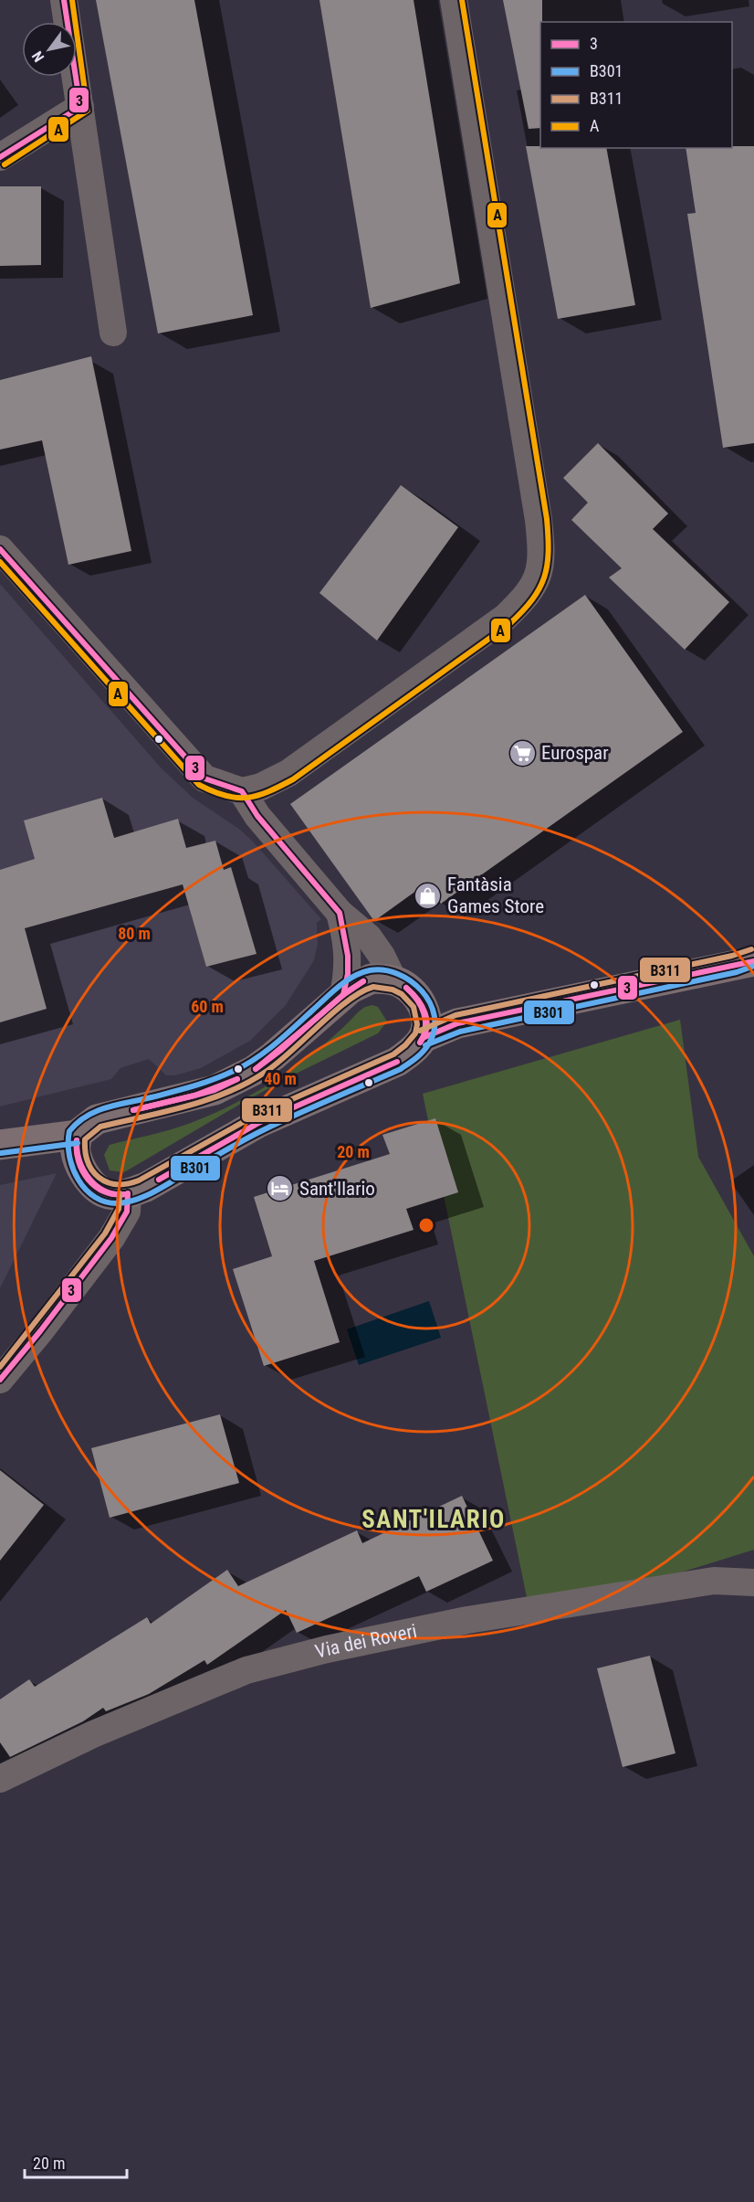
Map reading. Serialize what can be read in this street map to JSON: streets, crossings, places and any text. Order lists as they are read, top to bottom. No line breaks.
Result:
{"streets":{"street":["Via dei Roveri"]},"districts":["SANT'ILARIO"],"places":{"supermarket":["Eurospar"],"shop":["Fantàsia Games Store"],"hotel":["Sant'Ilario"]},"lines":["transit line 3","transit line A","transit line B311","transit line B301"],"legend":["3","B301","B311","A"],"scale_bar":"20 m","north":"bottom left","rings":["80 m","60 m","40 m","20 m"]}
